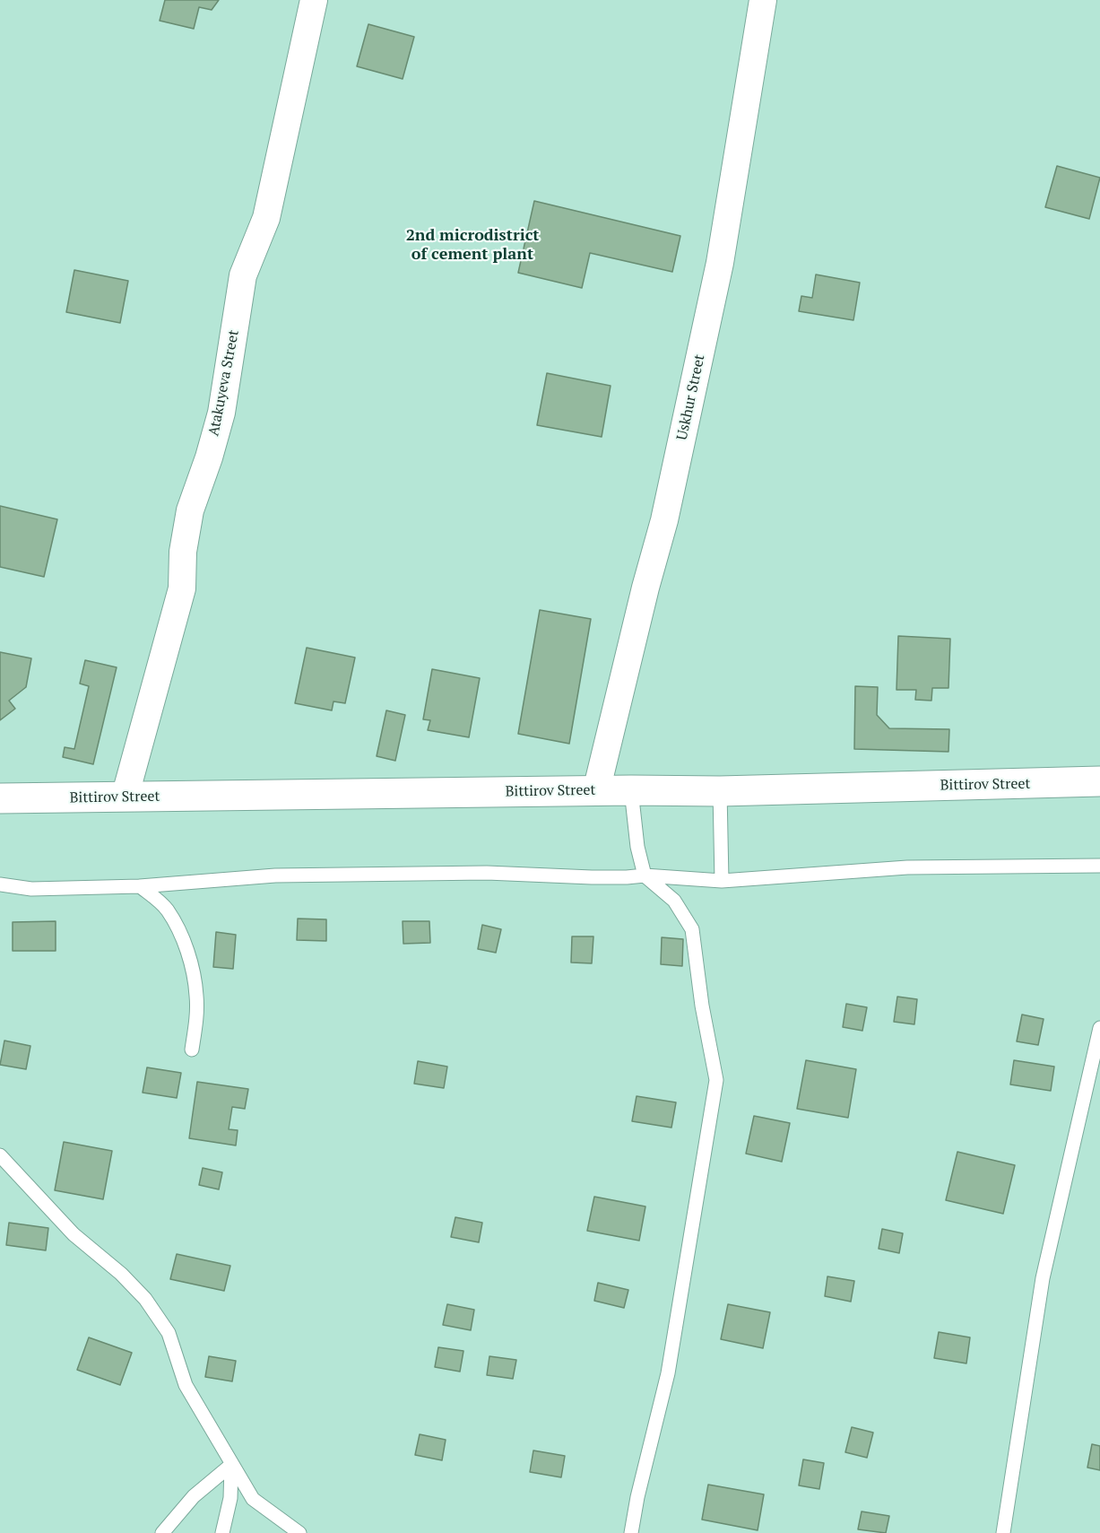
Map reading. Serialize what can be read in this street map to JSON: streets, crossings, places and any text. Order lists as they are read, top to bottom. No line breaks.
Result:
{"streets":{"street":["Atakuyeva Street","Uskhur Street","Bittirov Street"]},"crossings":[["Atakuyeva Street","Bittirov Street"],["Uskhur Street","Bittirov Street"]],"districts":["2nd microdistrict of сement plant"]}
